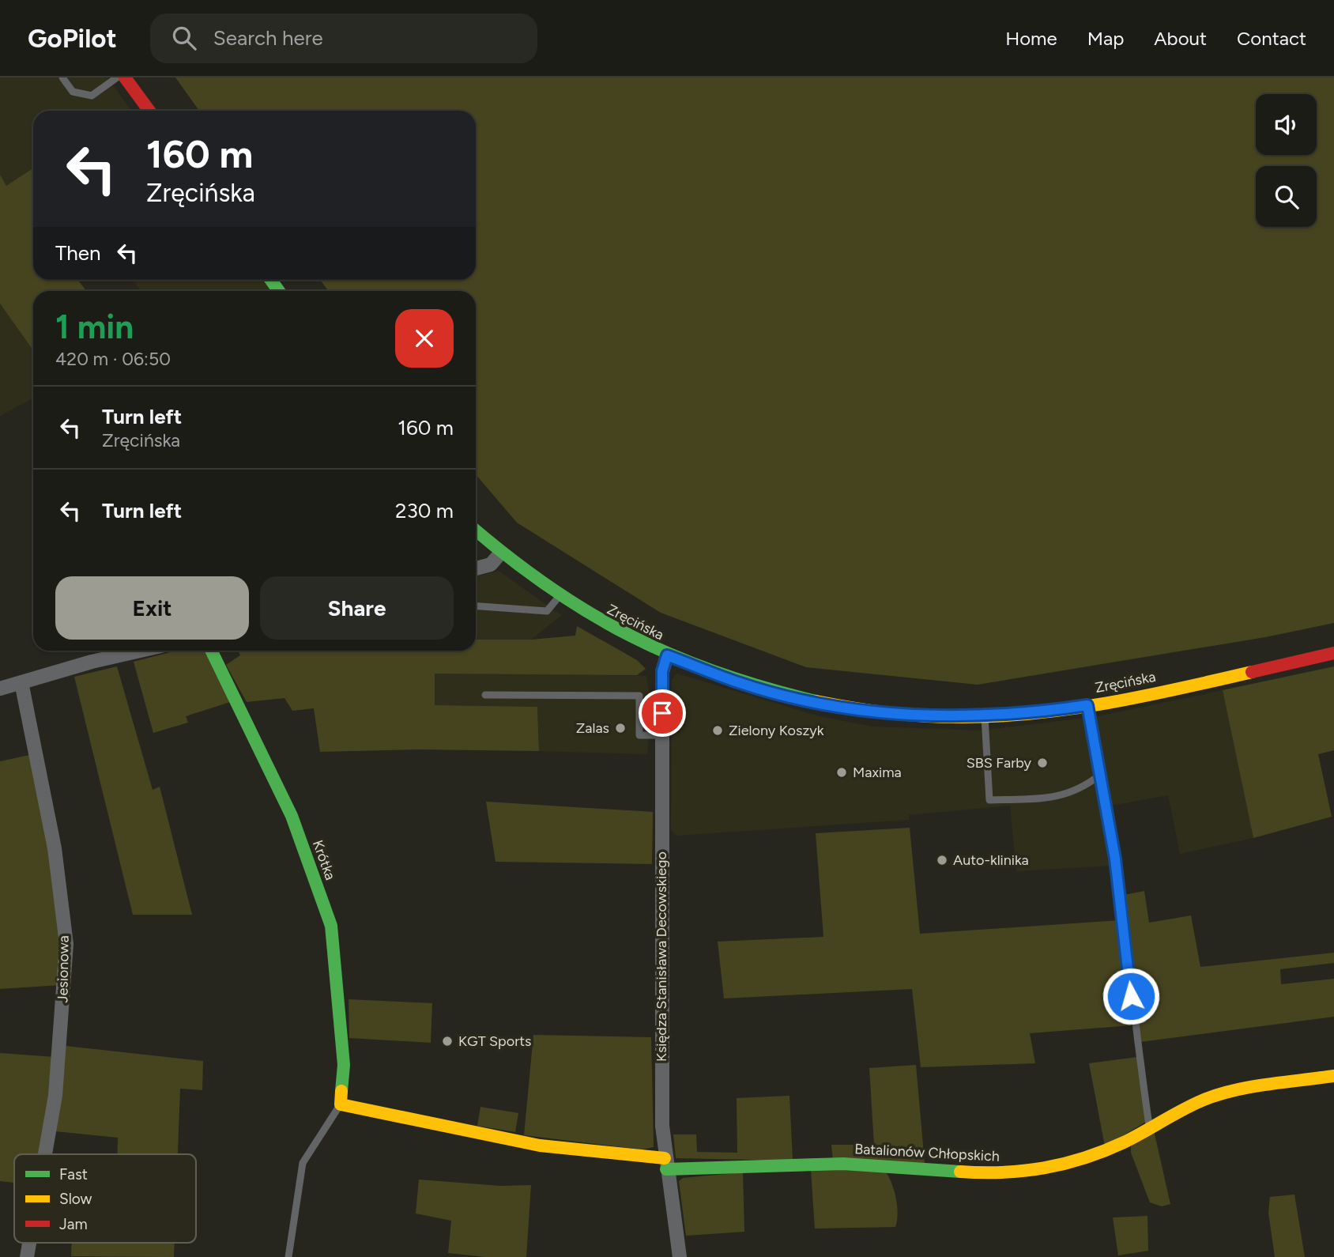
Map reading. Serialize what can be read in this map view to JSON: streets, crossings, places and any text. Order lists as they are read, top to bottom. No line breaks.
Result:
{"streets":{"street":["Zręcińska","Krótka","Księdza Stanisława Decowskiego","Jesionowa","Batalionów Chłopskich"]},"crossings":[["Zręcińska","Księdza Stanisława Decowskiego"],["Krótka","Batalionów Chłopskich"],["Księdza Stanisława Decowskiego","Batalionów Chłopskich"]],"places":["Zalas","Zielony Koszyk","SBS Farby","Maxima","Auto-klinika","KGT Sports"],"legend":["Fast","Slow","Jam"],"page":{"header":"GoPilot","search":"Search here","nav":["Home","Map","About","Contact"],"turn":["160 m","Zręcińska"],"then":"Then","heading":["1 min","420 m · 06:50"],"list":[{"name":"Turn left","note":"Zręcińska","value":"160 m"},{"name":"Turn left","value":"230 m"}],"buttons":["Exit","Share"]}}
